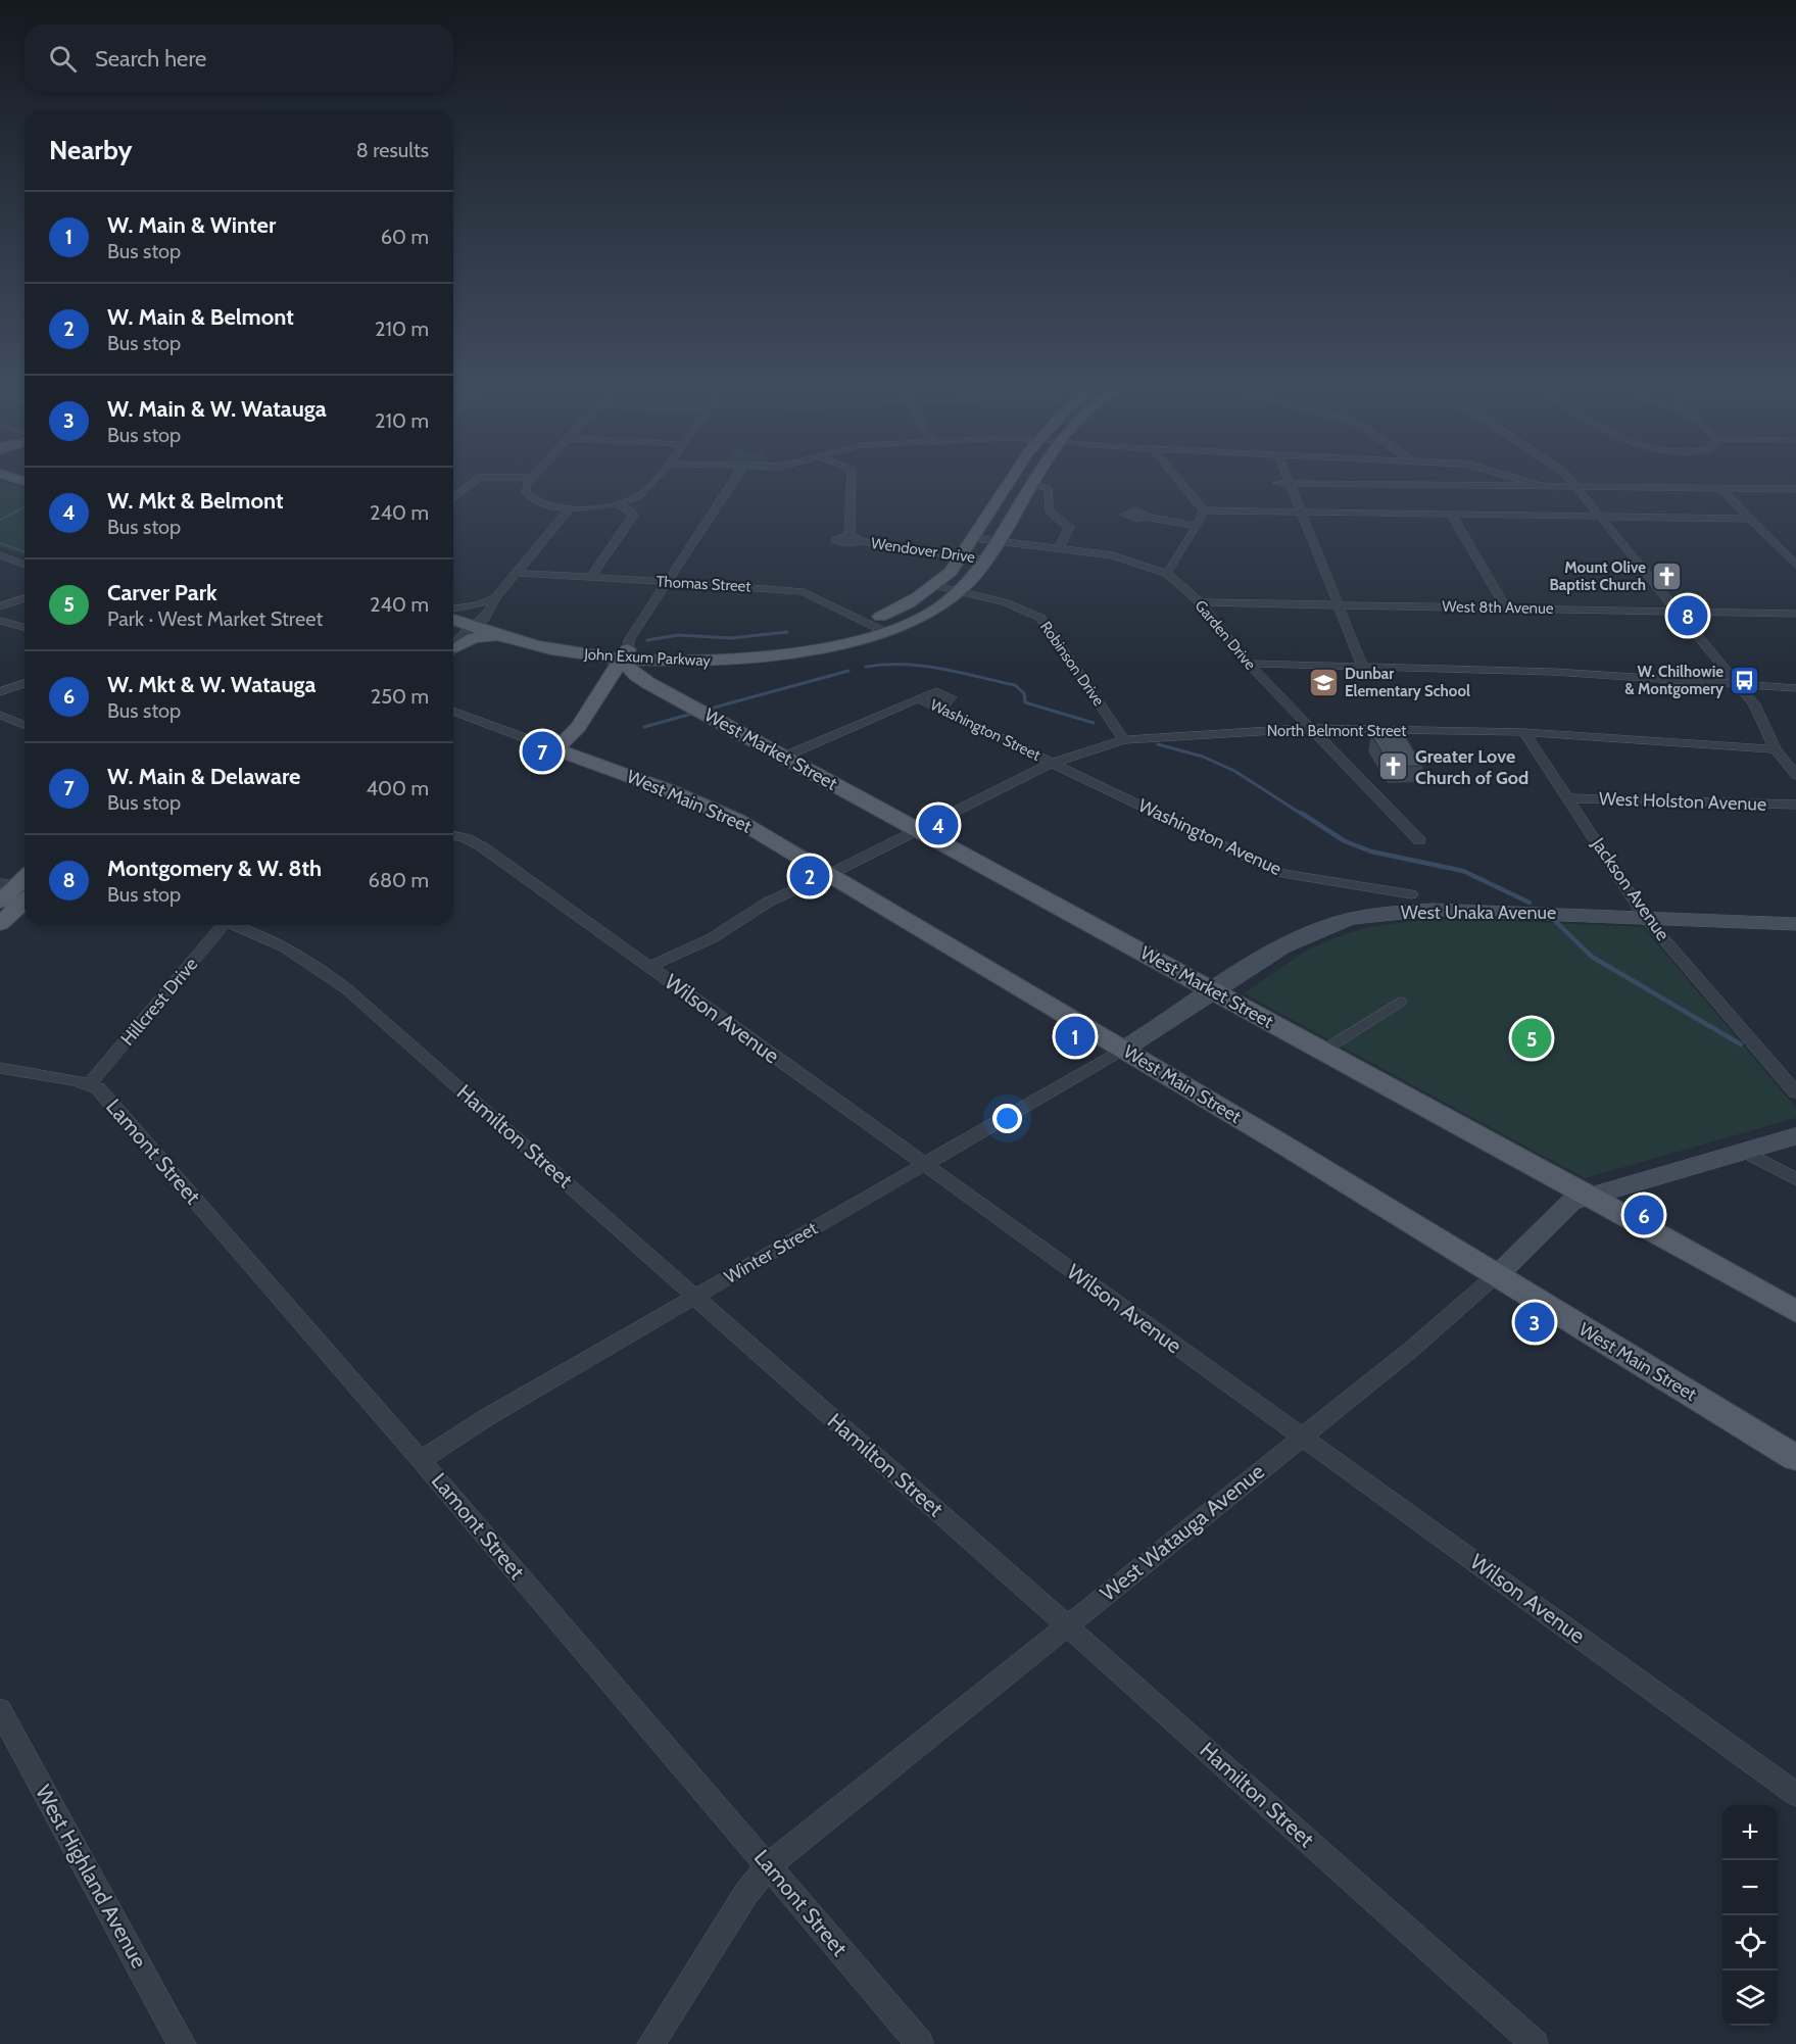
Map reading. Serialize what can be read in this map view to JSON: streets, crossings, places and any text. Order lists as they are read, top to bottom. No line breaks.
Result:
{"streets":{"main road":["John Exum Parkway","West Market Street","West Main Street","West Unaka Avenue","West Watauga Avenue"],"street":["Wendover Drive","Thomas Street","West 8th Avenue","Garden Drive","Robinson Drive","Washington Street","North Belmont Street","West Holston Avenue","Washington Avenue","Jackson Avenue","Hillcrest Drive","Wilson Avenue","Hamilton Street","Lamont Street","Winter Street","West Highland Avenue"]},"crossings":[["Wendover Drive","John Exum Parkway"],["Thomas Street","John Exum Parkway"],["West 8th Avenue","Garden Drive"],["Garden Drive","John Exum Parkway"],["Garden Drive","North Belmont Street"],["John Exum Parkway","Robinson Drive"],["John Exum Parkway","West Market Street"],["Robinson Drive","North Belmont Street"],["Washington Street","North Belmont Street"],["Washington Street","West Market Street"],["Washington Street","Washington Avenue"],["North Belmont Street","West Market Street"],["North Belmont Street","West Main Street"],["North Belmont Street","Washington Avenue"],["North Belmont Street","Jackson Avenue"],["North Belmont Street","Wilson Avenue"],["West Market Street","West Unaka Avenue"],["West Market Street","West Watauga Avenue"],["West Main Street","West Unaka Avenue"],["West Main Street","Winter Street"],["West Main Street","West Watauga Avenue"],["West Holston Avenue","Jackson Avenue"],["Jackson Avenue","West Unaka Avenue"],["West Unaka Avenue","Winter Street"],["Hillcrest Drive","Lamont Street"],["Wilson Avenue","Winter Street"],["Wilson Avenue","West Watauga Avenue"],["Hamilton Street","Winter Street"],["Hamilton Street","West Watauga Avenue"],["Lamont Street","Winter Street"],["Lamont Street","West Watauga Avenue"]],"places":{"church":["Mount Olive Baptist Church","Greater Love Church of God"],"bus stop":["W. Chilhowie & Montgomery"],"school or university":["Dunbar Elementary School"]},"page":{"search":"Search here","heading":["Nearby","8 results"],"list":[{"mark":"1","name":"W. Main & Winter","note":"Bus stop","value":"60 m"},{"mark":"2","name":"W. Main & Belmont","note":"Bus stop","value":"210 m"},{"mark":"3","name":"W. Main & W. Watauga","note":"Bus stop","value":"210 m"},{"mark":"4","name":"W. Mkt & Belmont","note":"Bus stop","value":"240 m"},{"mark":"5","name":"Carver Park","note":"Park · West Market Street","value":"240 m"},{"mark":"6","name":"W. Mkt & W. Watauga","note":"Bus stop","value":"250 m"},{"mark":"7","name":"W. Main & Delaware","note":"Bus stop","value":"400 m"},{"mark":"8","name":"Montgomery & W. 8th","note":"Bus stop","value":"680 m"}],"pins":["8","7","4","2","1","5","6","3"],"map_buttons":["+","−"]}}
